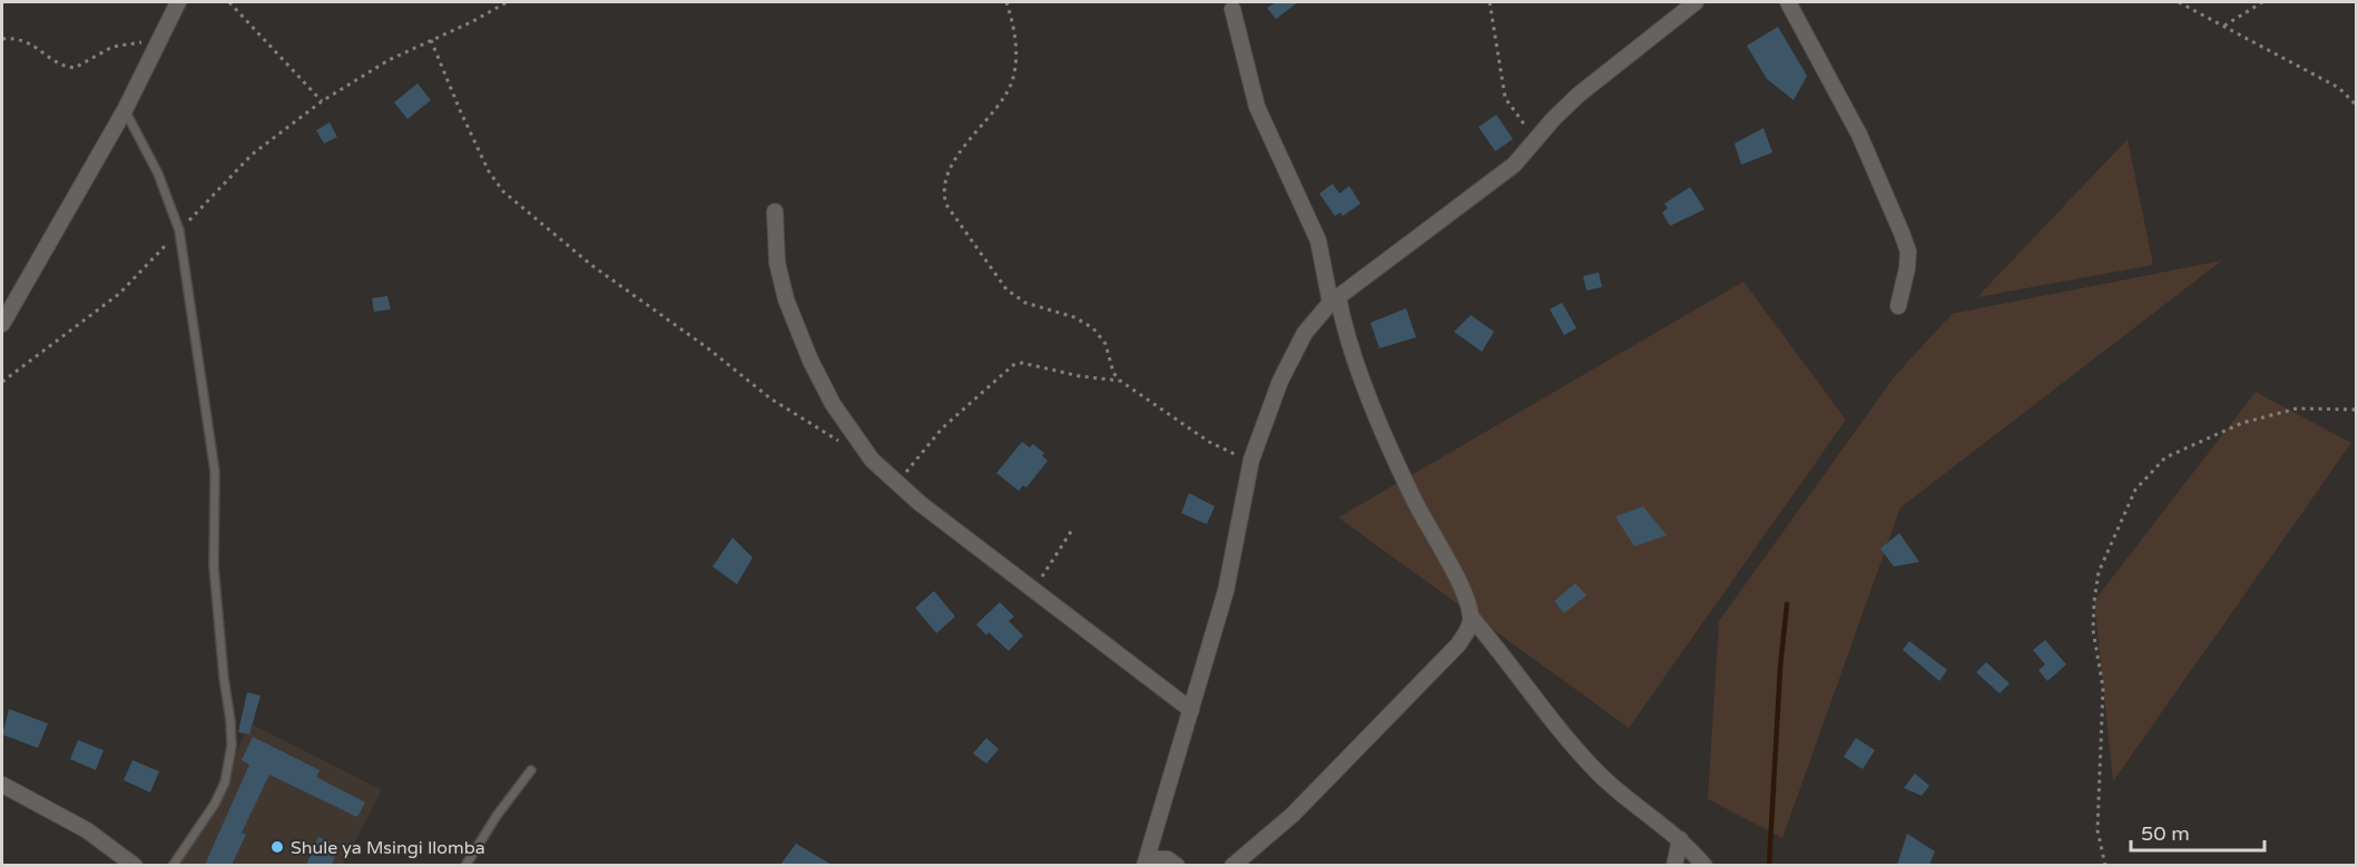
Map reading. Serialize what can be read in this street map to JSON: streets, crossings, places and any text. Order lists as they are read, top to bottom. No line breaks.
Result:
{"places":["Shule ya Msingi Ilomba"],"scale_bar":"50 m"}
